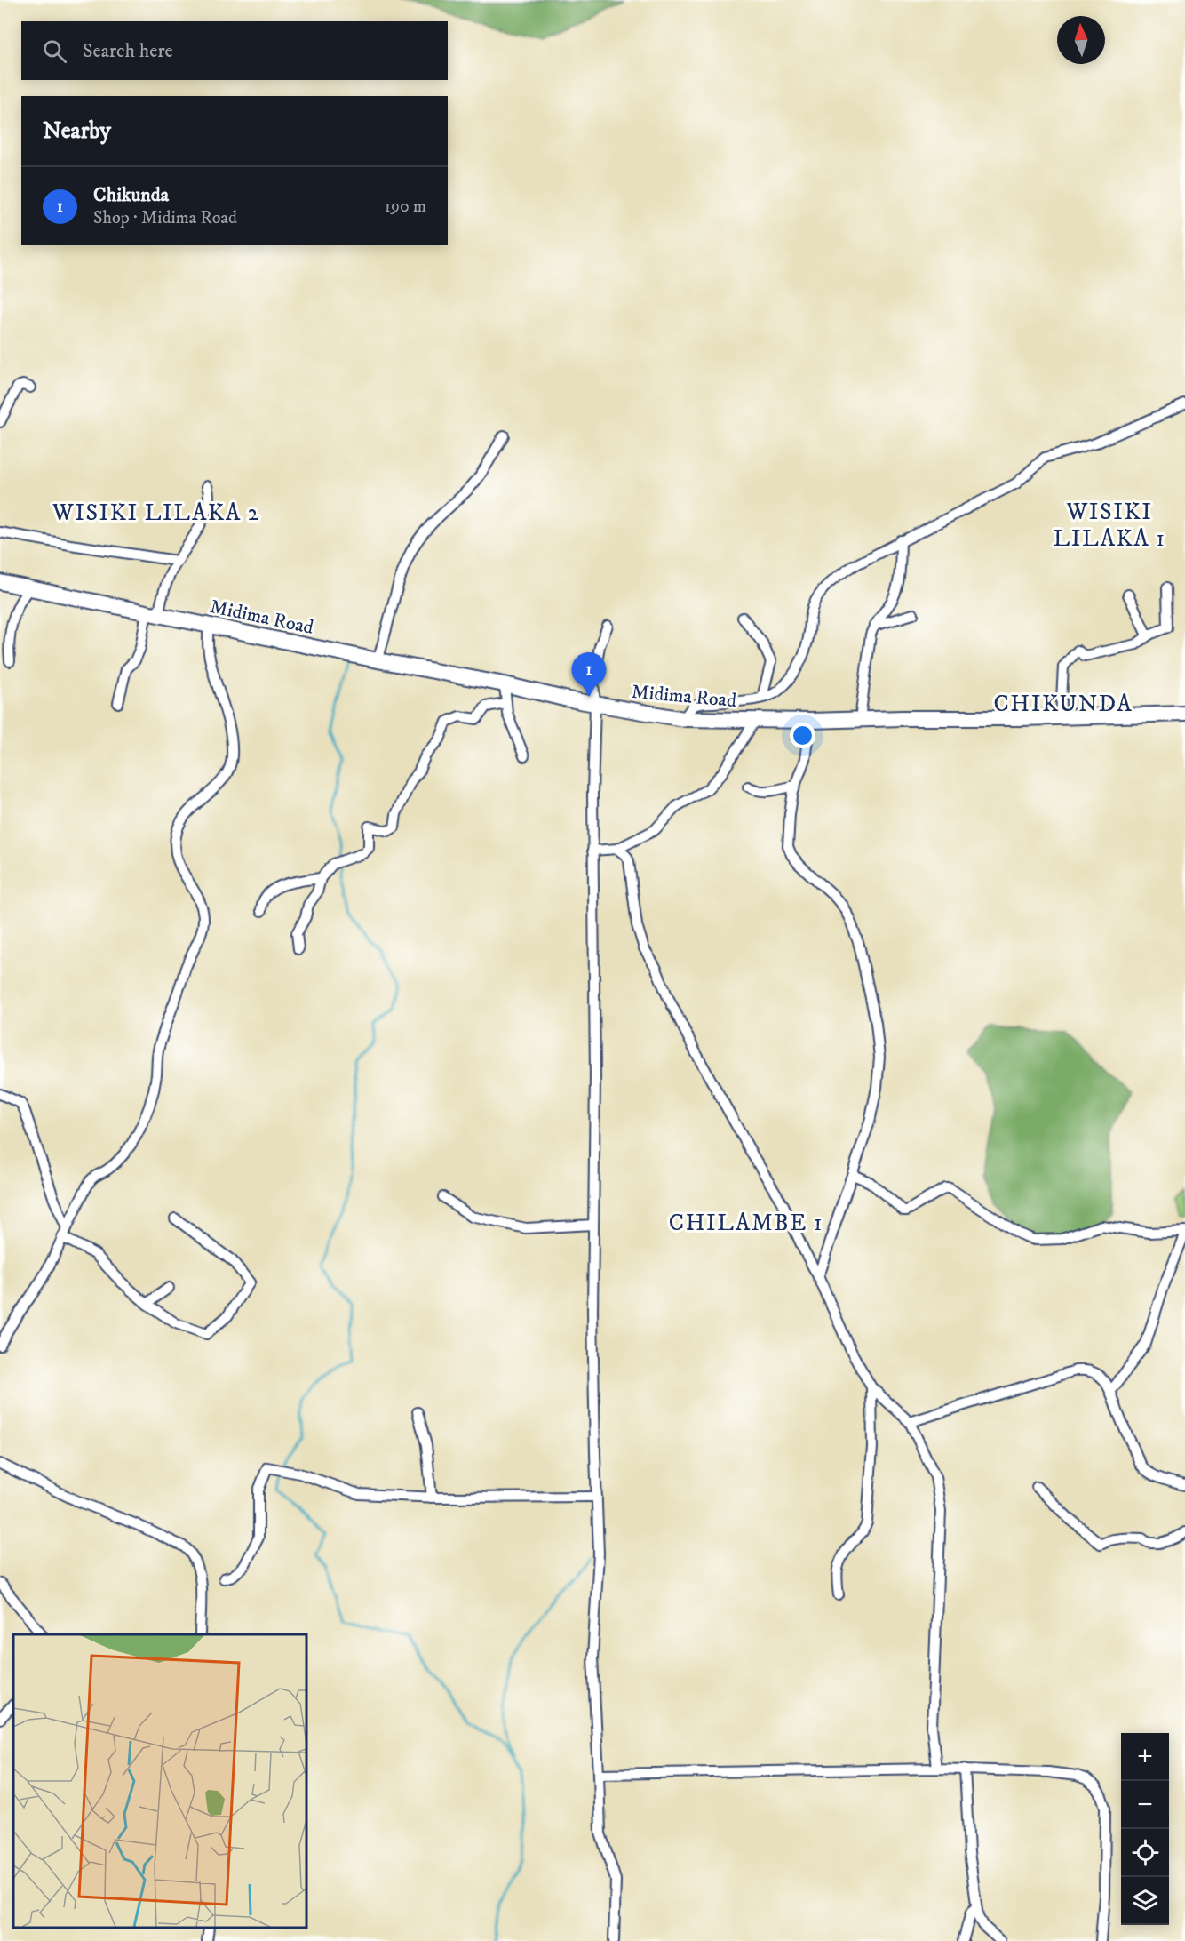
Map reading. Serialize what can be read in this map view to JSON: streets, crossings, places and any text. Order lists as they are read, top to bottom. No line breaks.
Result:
{"streets":{"main road":["Midima Road"]},"districts":["WISIKI LILAKA 1","WISIKI LILAKA 2","CHIKUNDA","CHILAMBE 1"],"north":"top","page":{"search":"Search here","heading":"Nearby","list":[{"mark":"1","name":"Chikunda","note":"Shop · Midima Road","value":"190 m"}],"pins":"1","map_buttons":["+","−"]}}
